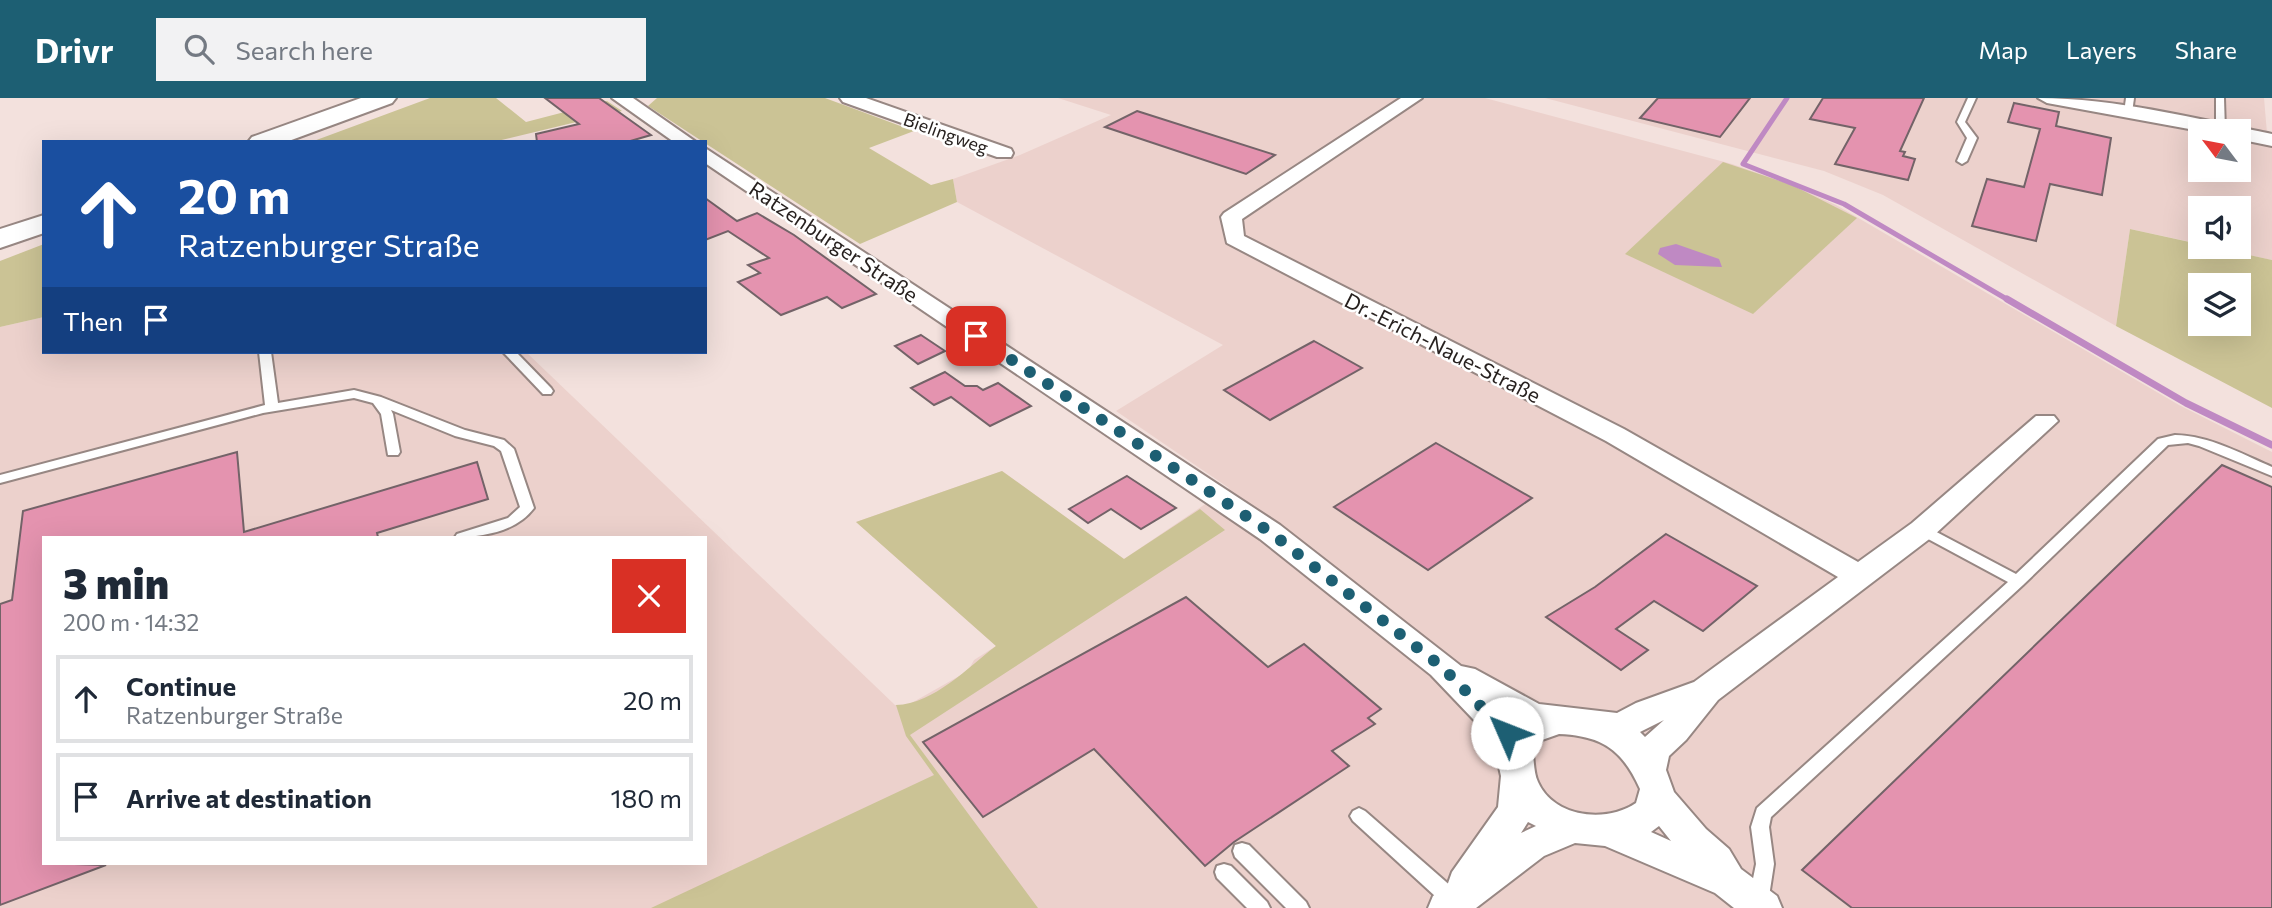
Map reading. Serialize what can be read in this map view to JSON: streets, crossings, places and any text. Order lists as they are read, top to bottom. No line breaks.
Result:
{"streets":{"street":["Bielingweg","Ratzenburger Straße","Dr.-Erich-Naue-Straße"]},"north":"top left","page":{"header":"Drivr","search":"Search here","nav":["Map","Layers","Share"],"turn":["20 m","Ratzenburger Straße"],"then":"Then","heading":["3 min","200 m · 14:32"],"list":[{"name":"Continue","note":"Ratzenburger Straße","value":"20 m"},{"name":"Arrive at destination","value":"180 m"}]}}
